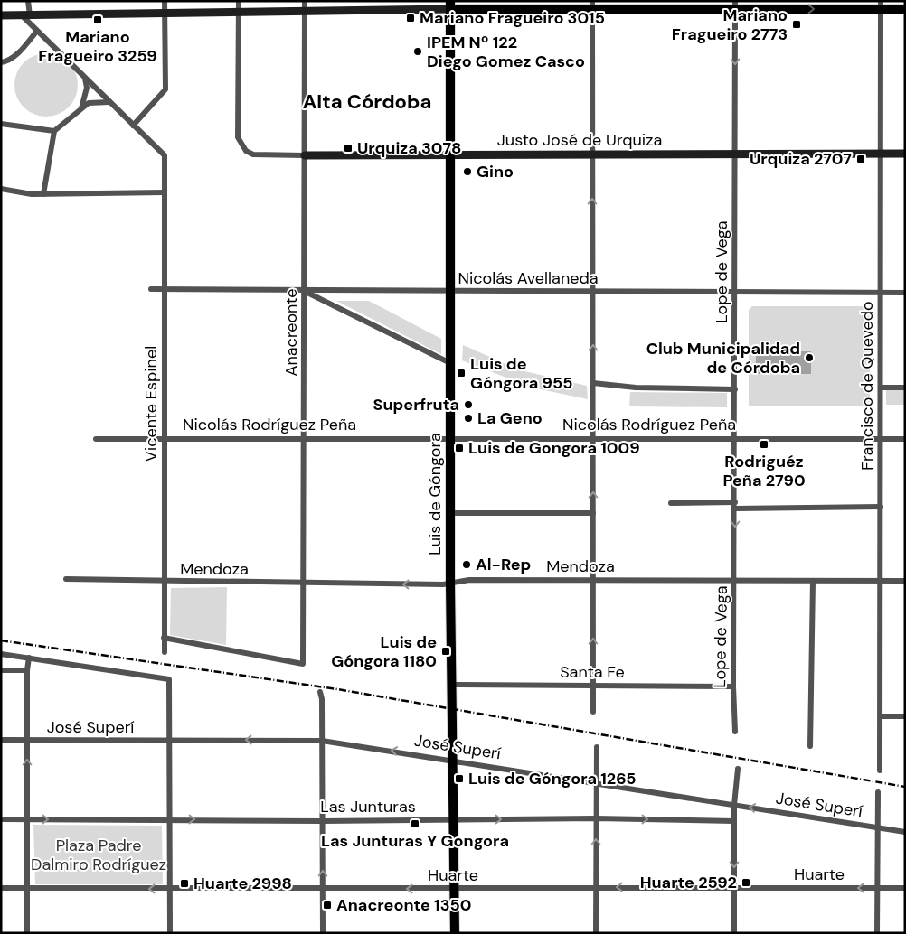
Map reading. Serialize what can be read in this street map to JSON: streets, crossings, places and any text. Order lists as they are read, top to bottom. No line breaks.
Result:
{"streets":{"main road":["Luis de Góngora"],"street":["Justo José de Urquiza","Lope de Vega","Nicolás Avellaneda","Anacreonte","Francisco de Quevedo","Vicente Espinel","Nicolás Rodríguez Peña","Mendoza","Santa Fe","José Superí","Las Junturas","Huarte"]},"crossings":[["Justo José de Urquiza","Lope de Vega"],["Justo José de Urquiza","Anacreonte"],["Justo José de Urquiza","Francisco de Quevedo"],["Justo José de Urquiza","Luis de Góngora"],["Lope de Vega","Nicolás Avellaneda"],["Lope de Vega","Nicolás Rodríguez Peña"],["Lope de Vega","Mendoza"],["Lope de Vega","Santa Fe"],["Nicolás Avellaneda","Anacreonte"],["Nicolás Avellaneda","Francisco de Quevedo"],["Nicolás Avellaneda","Vicente Espinel"],["Nicolás Avellaneda","Luis de Góngora"],["Anacreonte","Vicente Espinel"],["Anacreonte","Nicolás Rodríguez Peña"],["Anacreonte","Mendoza"],["Francisco de Quevedo","Nicolás Rodríguez Peña"],["Francisco de Quevedo","Mendoza"],["Vicente Espinel","Nicolás Rodríguez Peña"],["Vicente Espinel","Mendoza"],["Nicolás Rodríguez Peña","Luis de Góngora"],["Luis de Góngora","Mendoza"],["Luis de Góngora","Santa Fe"],["Luis de Góngora","José Superí"],["Luis de Góngora","Las Junturas"],["Luis de Góngora","Huarte"]],"one_way":["José Superí","Las Junturas","Huarte"],"districts":["Alta Córdoba"],"parks":["Plaza Padre Dalmiro Rodríguez"],"places":{"transit":["Mariano Fragueiro 3015","Mariano Fragueiro 3259","Mariano Fragueiro 2773","Urquiza 3078","Urquiza 2707","Luis de Góngora 955","Rodriguéz Peña 2790","Luis de Gongora 1009","Luis de Góngora 1180","Luis de Góngora 1265","Las Junturas Y Gongora","Huarte 2592","Huarte 2998","Anacreonte 1350"],"other":["IPEM Nº 122 Diego Gomez Casco","Gino","Club Municipalidad de Córdoba","Superfruta","La Geno","Al-Rep"]}}
